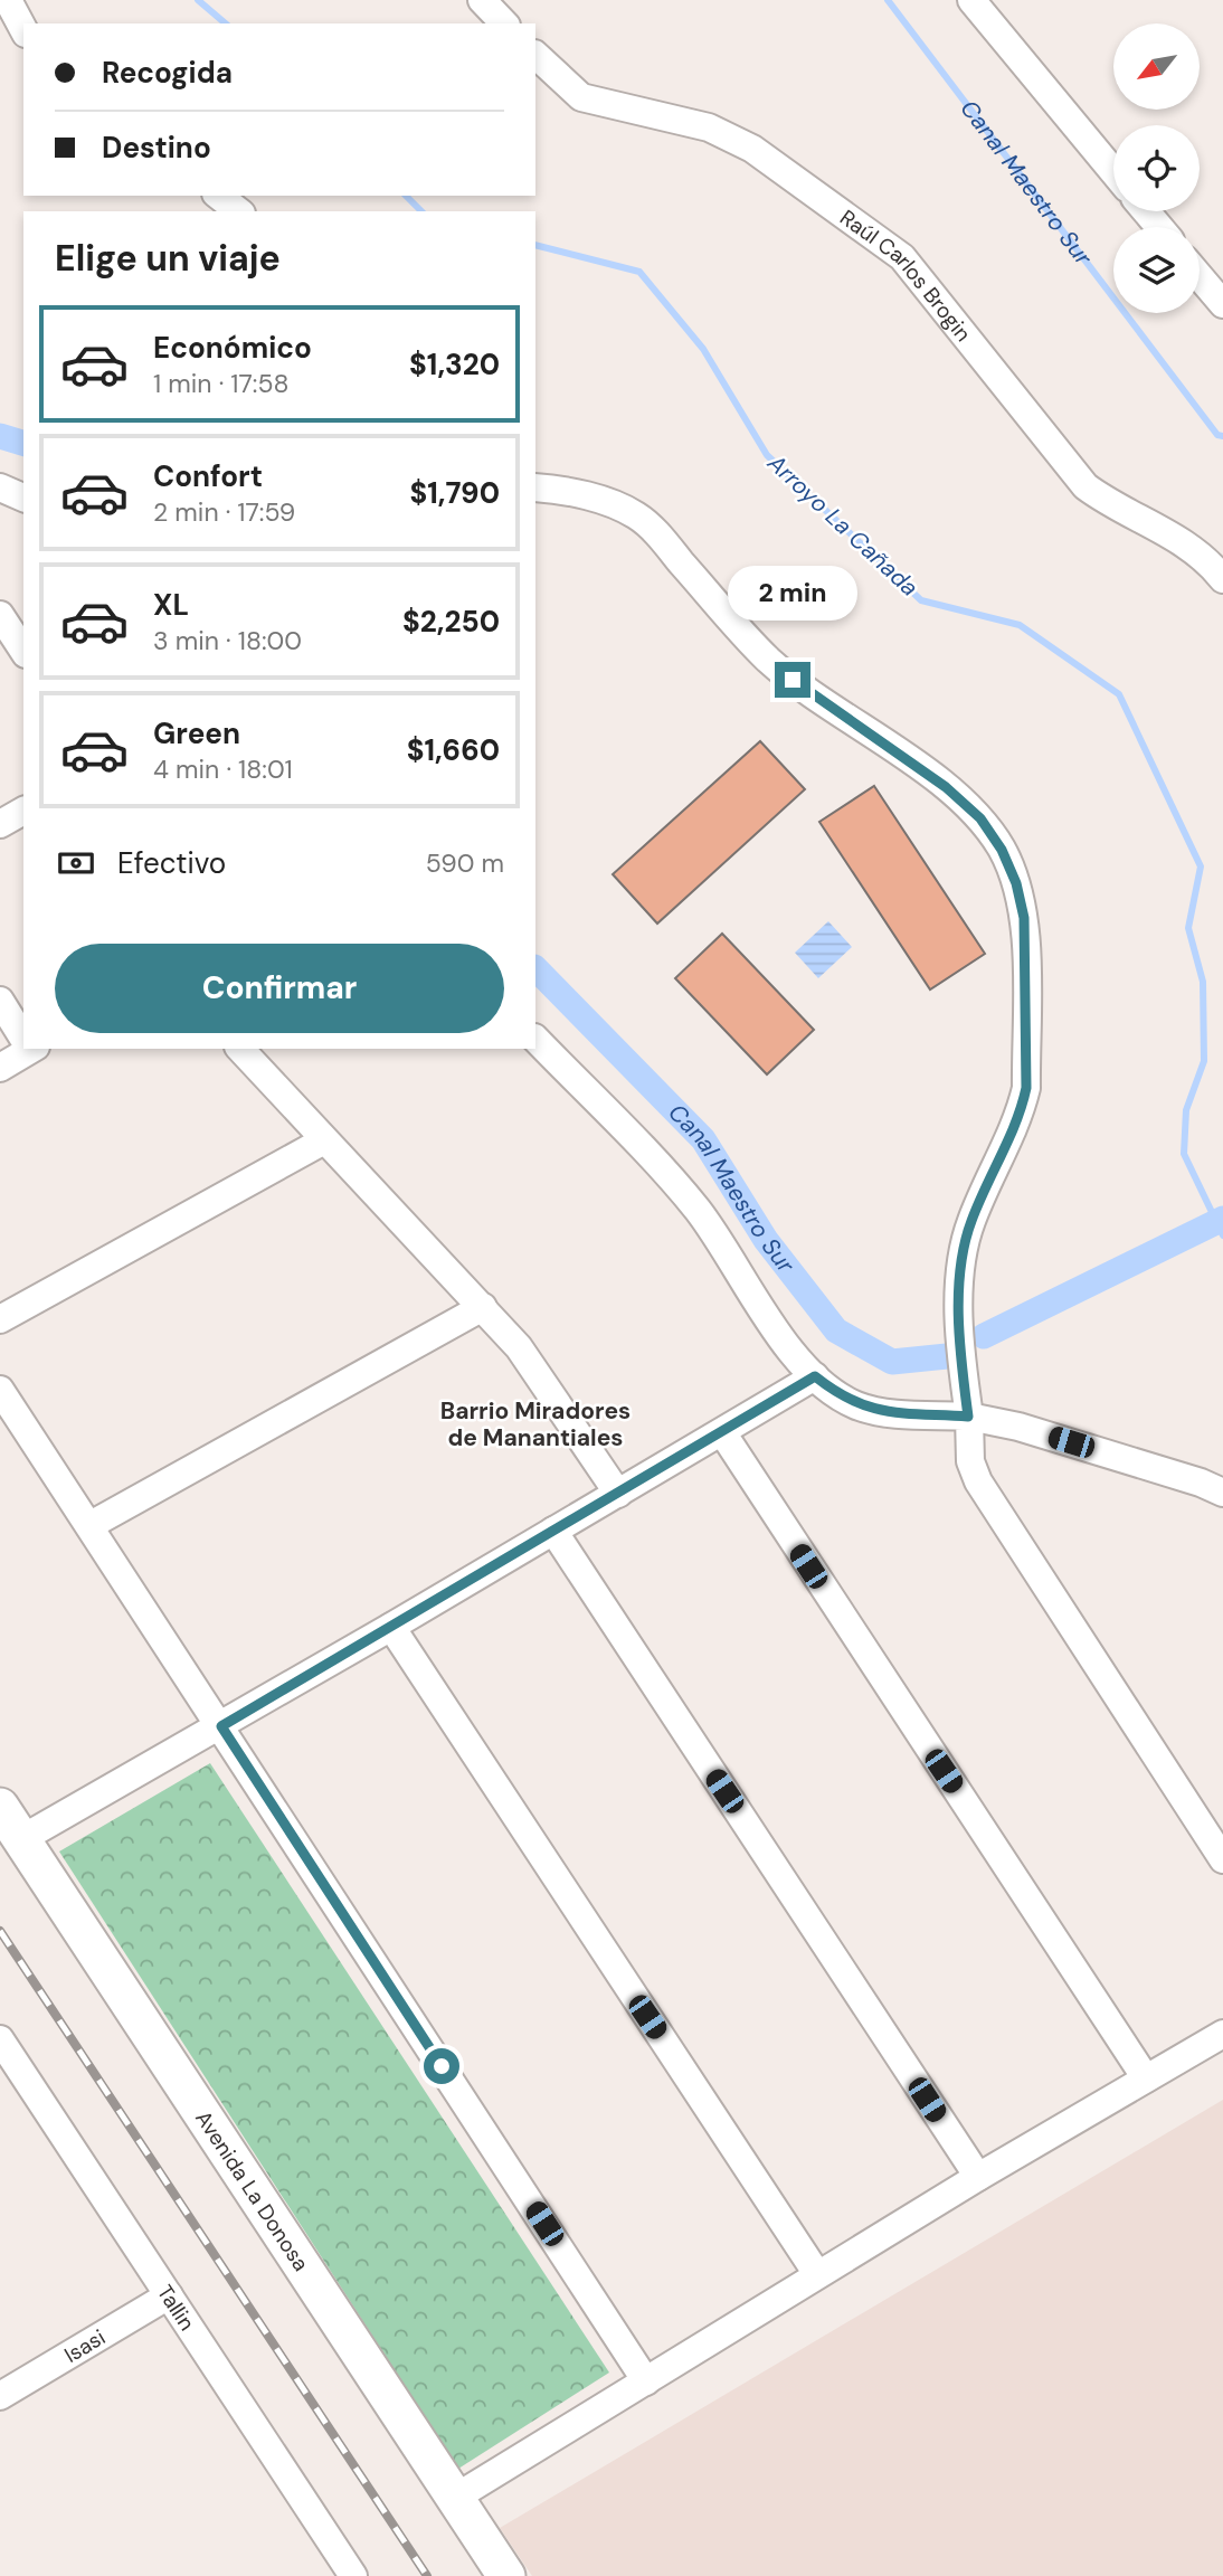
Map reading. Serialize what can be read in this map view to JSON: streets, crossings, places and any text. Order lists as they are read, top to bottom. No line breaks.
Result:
{"streets":{"main road":["Avenida La Donosa"],"street":["Raúl Carlos Brogin","Tallin","Isasi"]},"crossings":[["Tallin","Isasi"]],"districts":["Barrio Miradores de Manantiales"],"water":["Canal Maestro Sur","Arroyo La Cañada"],"north":"bottom left","page":{"banner":["Recogida","Destino"],"heading":"Elige un viaje","list":[{"name":"Económico","note":"1 min · 17:58","value":"$1,320"},{"name":"Confort","note":"2 min · 17:59","value":"$1,790"},{"name":"XL","note":"3 min · 18:00","value":"$2,250"},{"name":"Green","note":"4 min · 18:01","value":"$1,660"}],"bubble":"2 min","pay":["Efectivo","590 m"],"buttons":"Confirmar"}}
